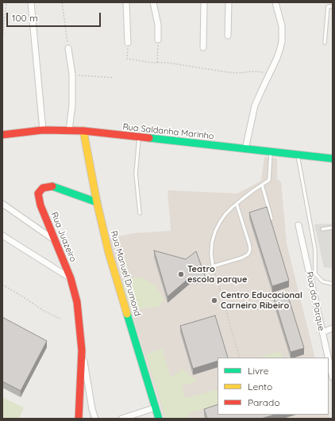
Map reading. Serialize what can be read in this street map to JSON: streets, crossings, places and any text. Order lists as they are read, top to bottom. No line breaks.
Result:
{"streets":{"street":["Rua Saldanha Marinho","Rua Juazeiro","Rua Manuel Drumond","Rua do Parque"]},"crossings":[["Rua Saldanha Marinho","Rua Manuel Drumond"],["Rua Juazeiro","Rua Manuel Drumond"]],"places":["Teatro escola parque","Centro Educacional Carneiro Ribeiro"],"legend":["Livre","Lento","Parado"],"scale_bar":"100 m"}
